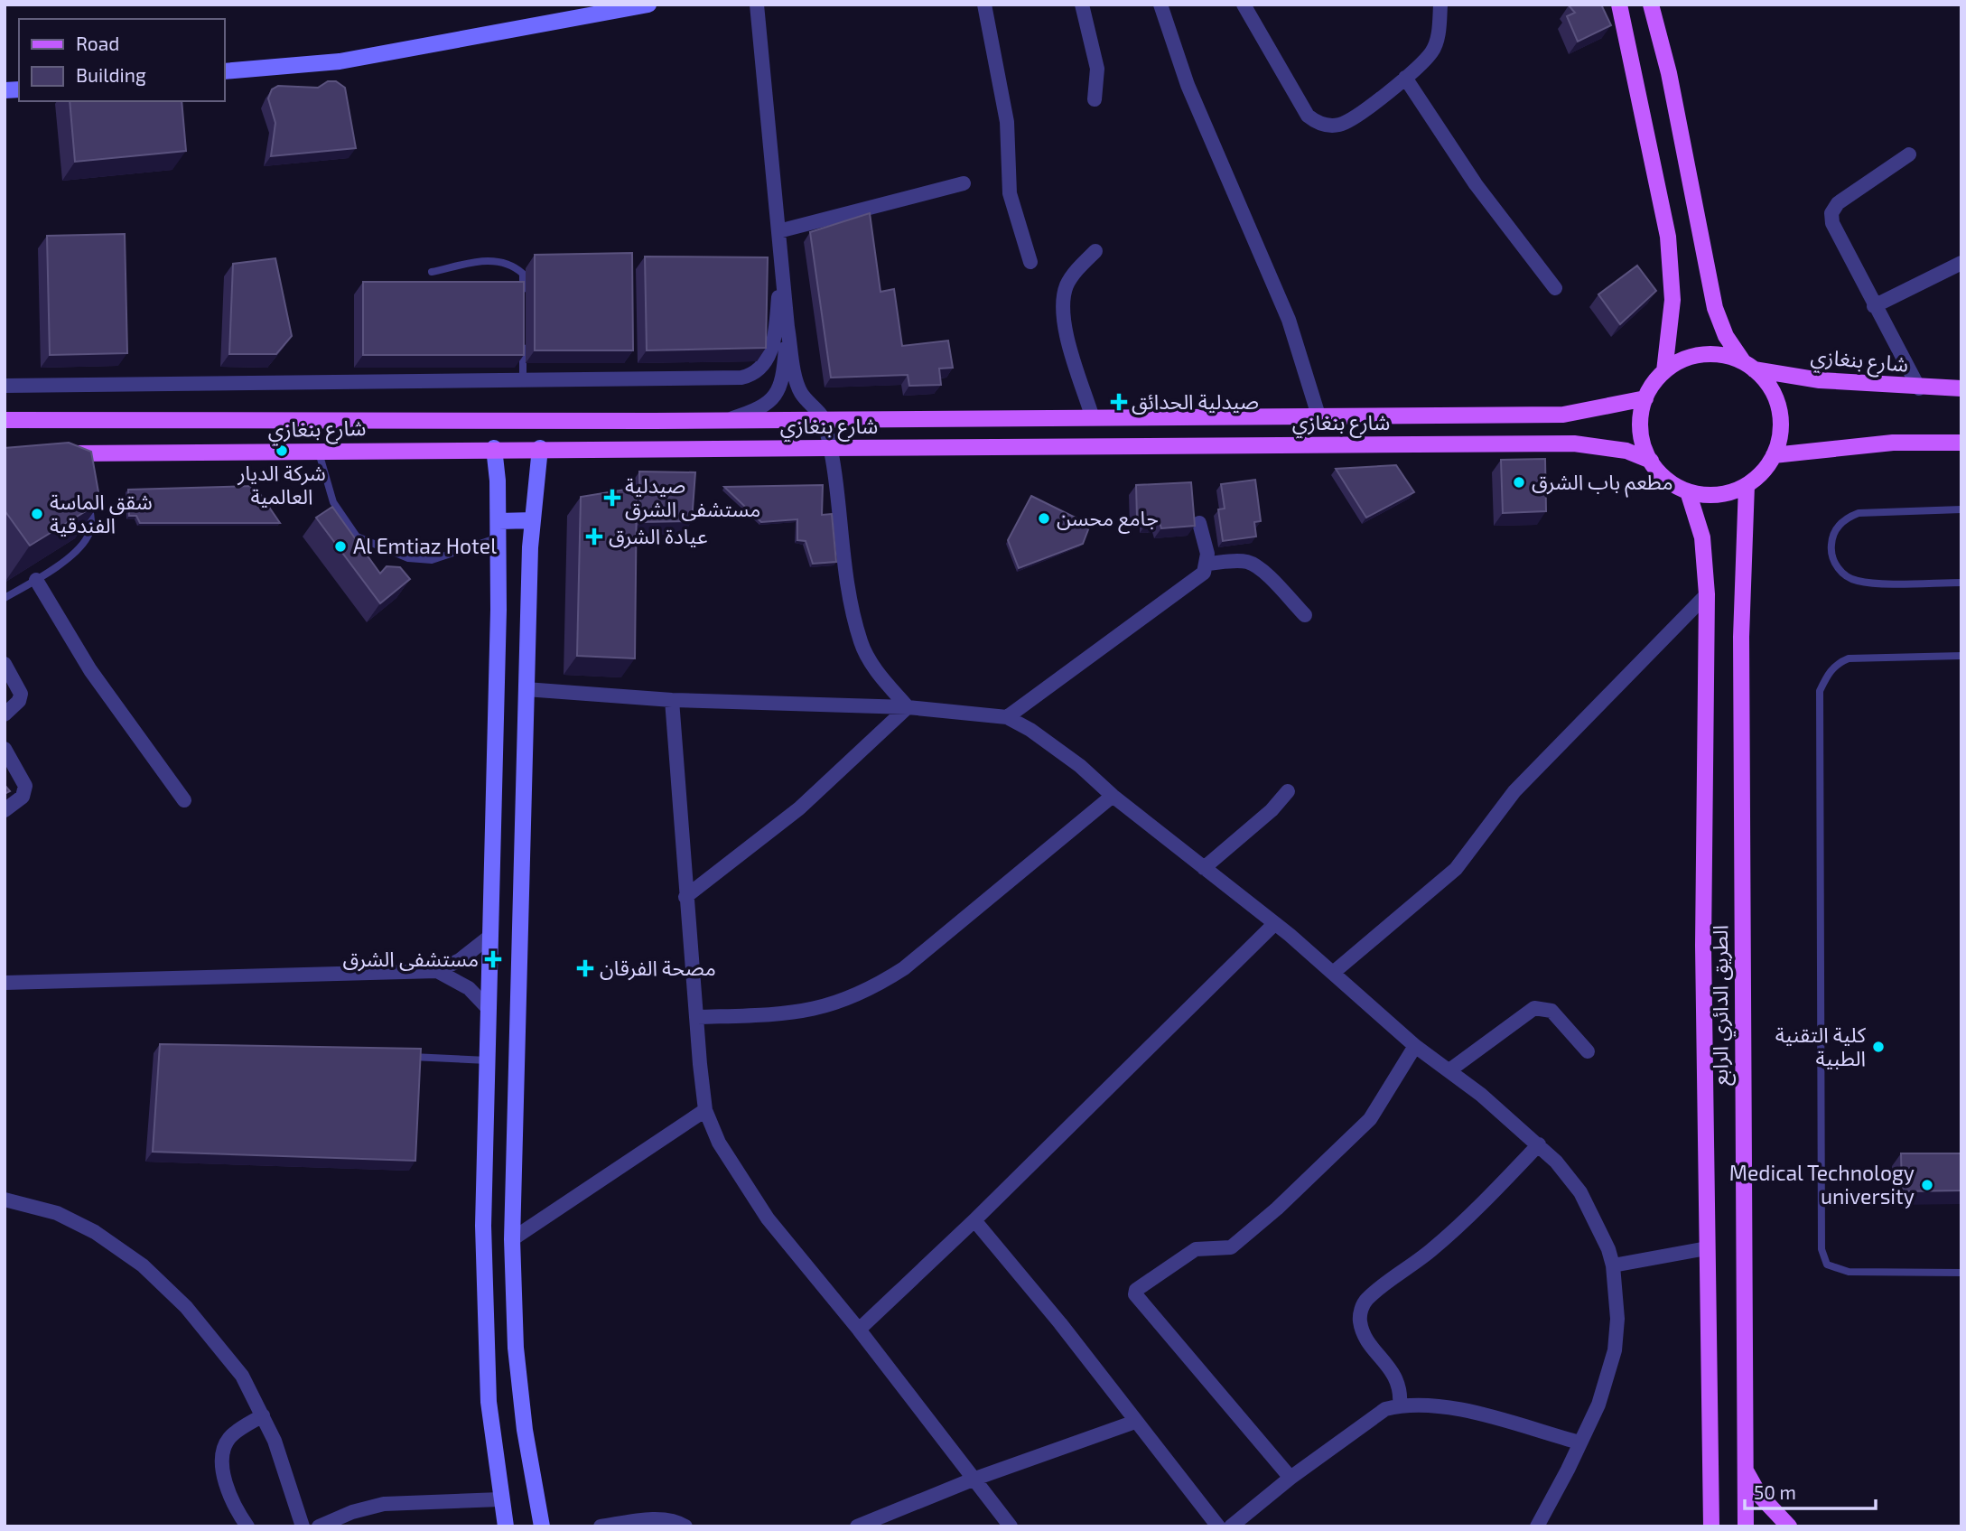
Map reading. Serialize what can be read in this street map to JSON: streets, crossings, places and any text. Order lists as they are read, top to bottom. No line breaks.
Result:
{"streets":{"main road":["شارع بنغازي","الطريق الدائري الرابع"]},"crossings":[["شارع بنغازي","الطريق الدائري الرابع"]],"places":{"health":["صيدلية الحدائق","صيدلية مستشفى الشرق","عيادة الشرق","مستشفى الشرق","مصحة الفرقان"],"other":["شركة الديار العالمية","مطعم باب الشرق","شقق الماسة الفندقية","جامع محسن","Al Emtiaz Hotel","كلية التقنية الطبية","Medical Technology university"]},"legend":["Road","Building"],"scale_bar":"50 m"}
